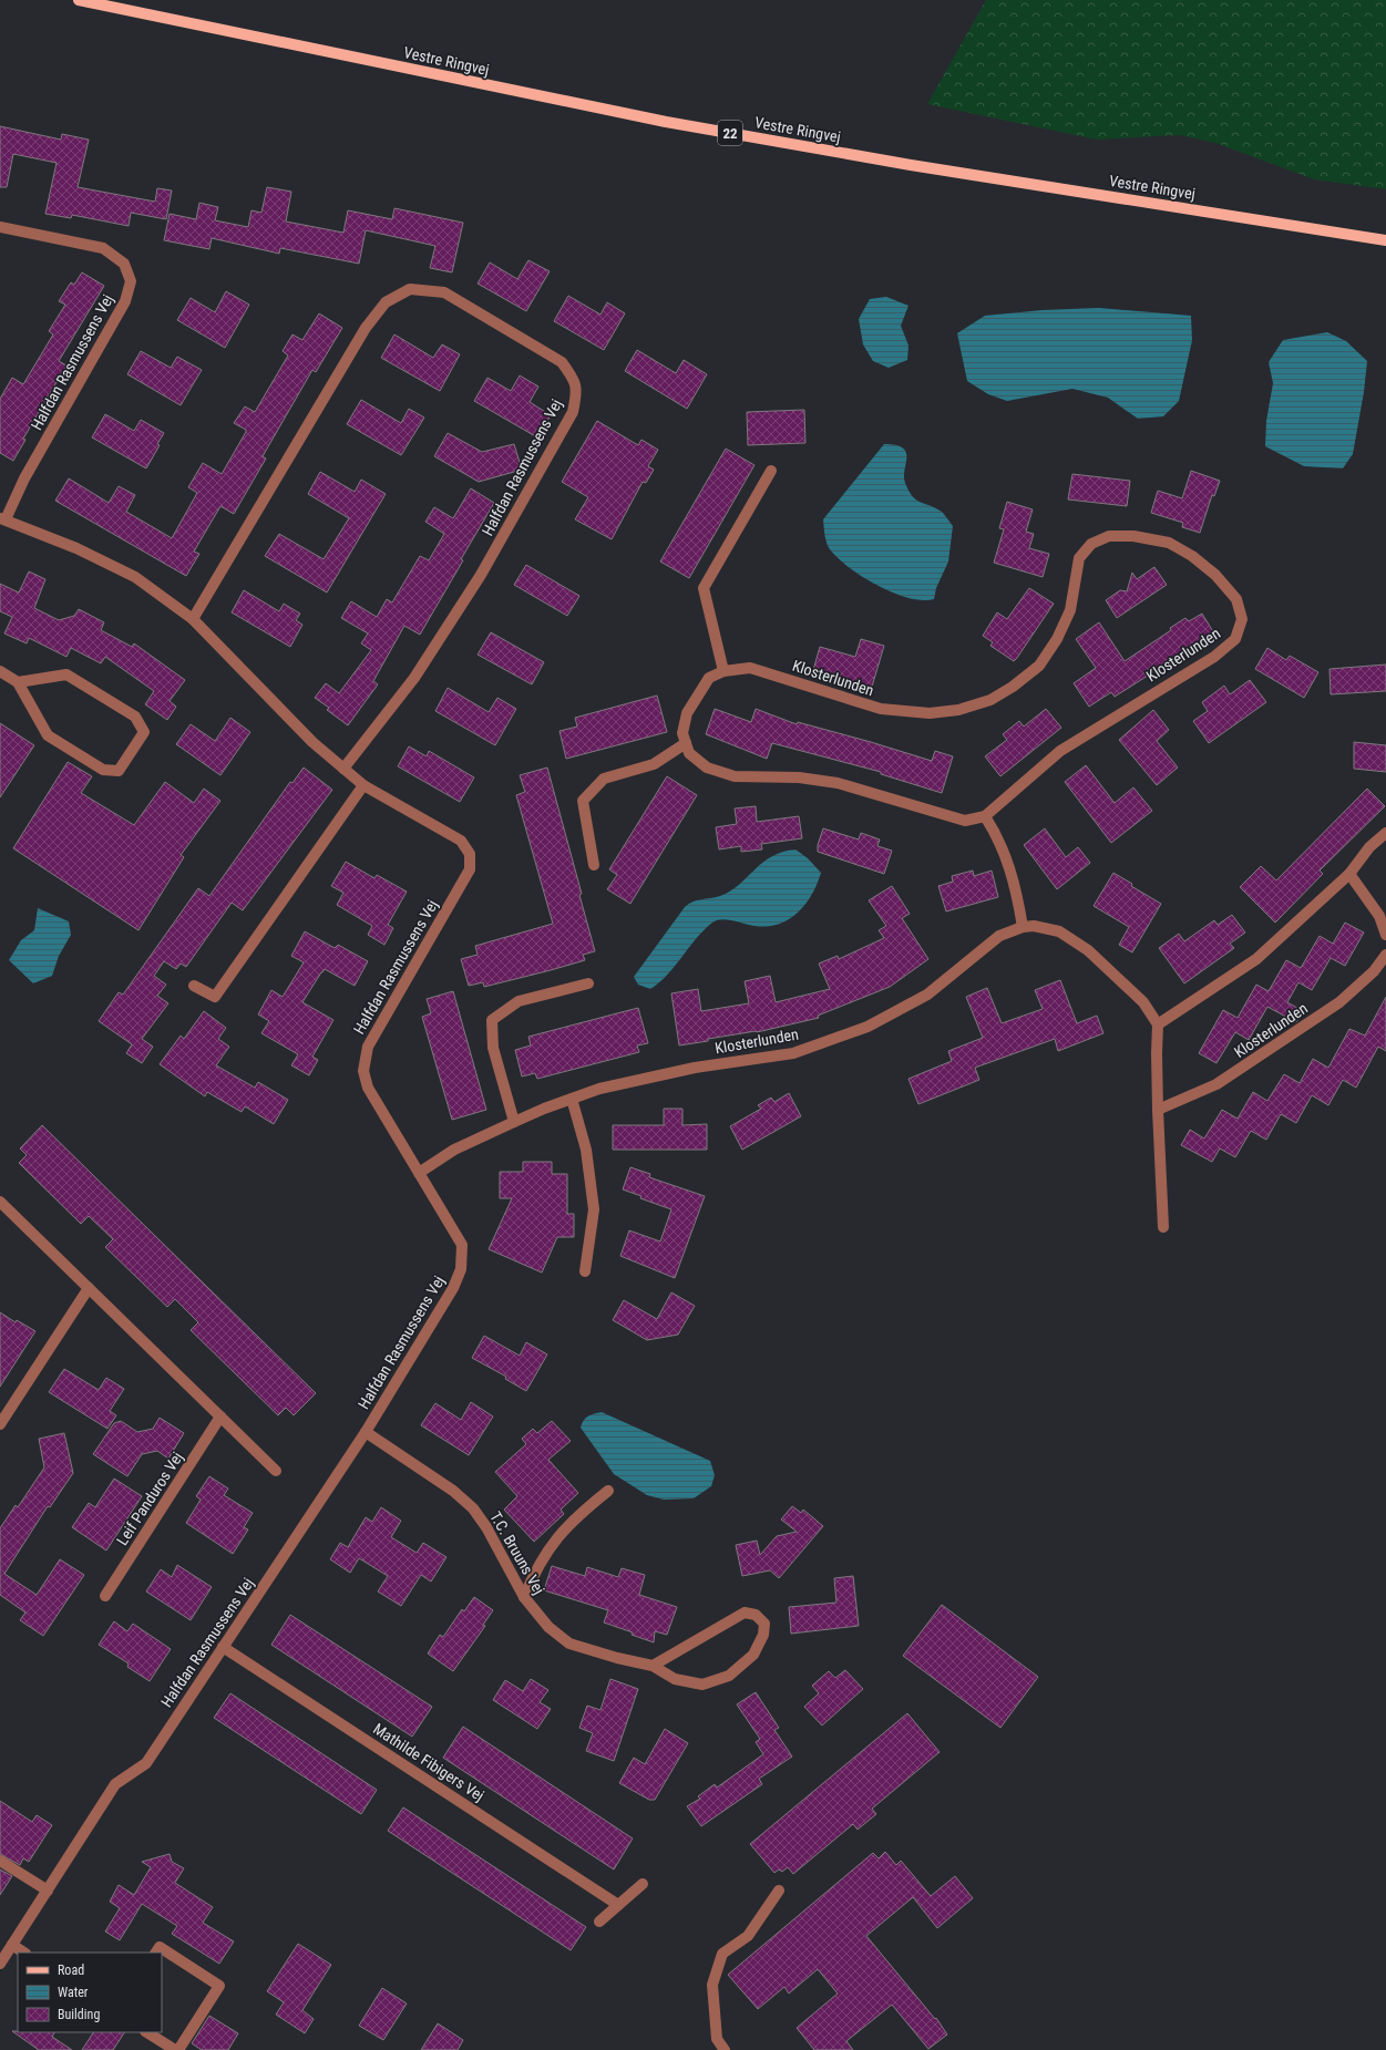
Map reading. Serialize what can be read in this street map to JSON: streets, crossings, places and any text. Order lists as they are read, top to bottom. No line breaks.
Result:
{"streets":{"main road":["Vestre Ringvej","22"],"street":["Halfdan Rasmussens Vej","Klosterlunden","Leif Panduros Vej","T.C. Bruuns Vej","Mathilde Fibigers Vej"]},"crossings":[["Halfdan Rasmussens Vej","Klosterlunden"],["Halfdan Rasmussens Vej","T.C. Bruuns Vej"],["Halfdan Rasmussens Vej","Mathilde Fibigers Vej"]],"legend":["Road","Water","Building"]}
